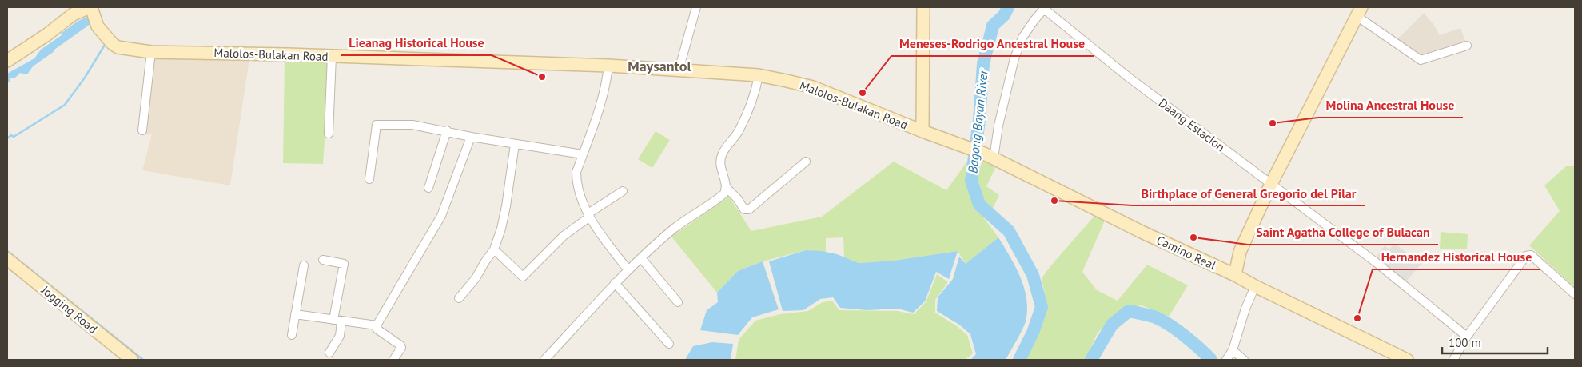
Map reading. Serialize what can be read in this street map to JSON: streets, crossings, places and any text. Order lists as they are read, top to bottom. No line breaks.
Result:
{"streets":{"main road":["Malolos-Bulakan Road","Camino Real","Jogging Road"],"street":["Daang Estacion"]},"crossings":[["Malolos-Bulakan Road","Camino Real"],["Daang Estacion","Camino Real"]],"districts":["Maysantol"],"water":["Bagong Bayan River"],"places":["Lieanag Historical House","Meneses-Rodrigo Ancestral House","Molina Ancestral House","Birthplace of General Gregorio del Pilar","Saint Agatha College of Bulacan","Hernandez Historical House"],"scale_bar":"100 m"}
